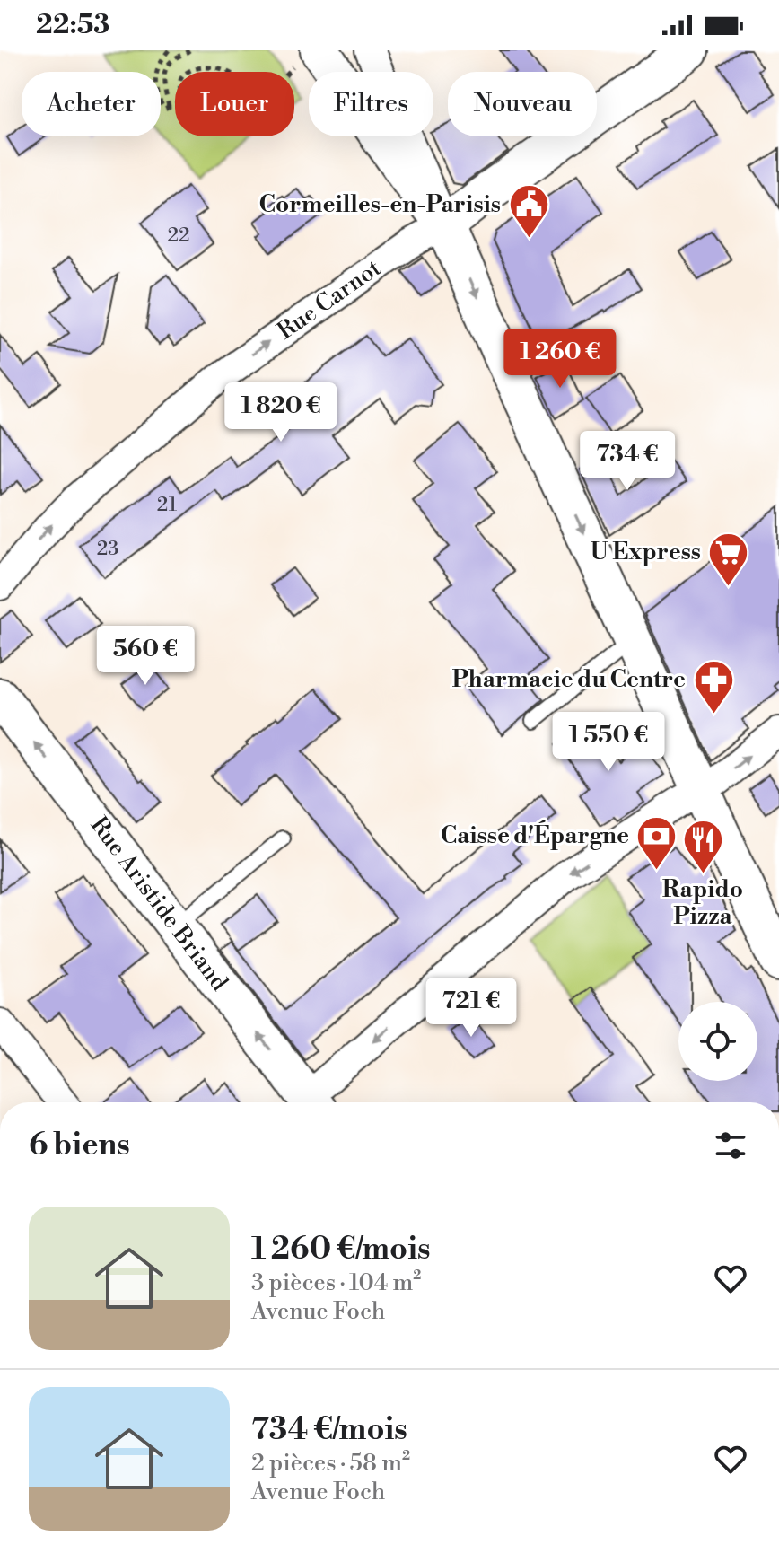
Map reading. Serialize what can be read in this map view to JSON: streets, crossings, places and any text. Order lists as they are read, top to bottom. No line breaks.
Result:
{"streets":{"street":["Rue Carnot","Rue Aristide Briand"]},"one_way":["Rue Carnot","Rue Aristide Briand"],"places":{"public building":["Cormeilles-en-Parisis"],"supermarket":["U Express"],"pharmacy":["Pharmacie du Centre"],"bank":["Caisse d'Épargne"],"restaurant":["Rapido Pizza"]},"house_numbers":["22","21","23"],"page":{"status":"22:53","chip":["Acheter","Louer","Filtres","Nouveau"],"price":["1 260 €","1 820 €","734 €","560 €","1 550 €","721 €"],"heading":"6 biens","list":[{"name":"1 260 €/mois","note":"3 pièces · 104 m² · Avenue Foch"},{"name":"734 €/mois","note":"2 pièces · 58 m² · Avenue Foch"}]}}
